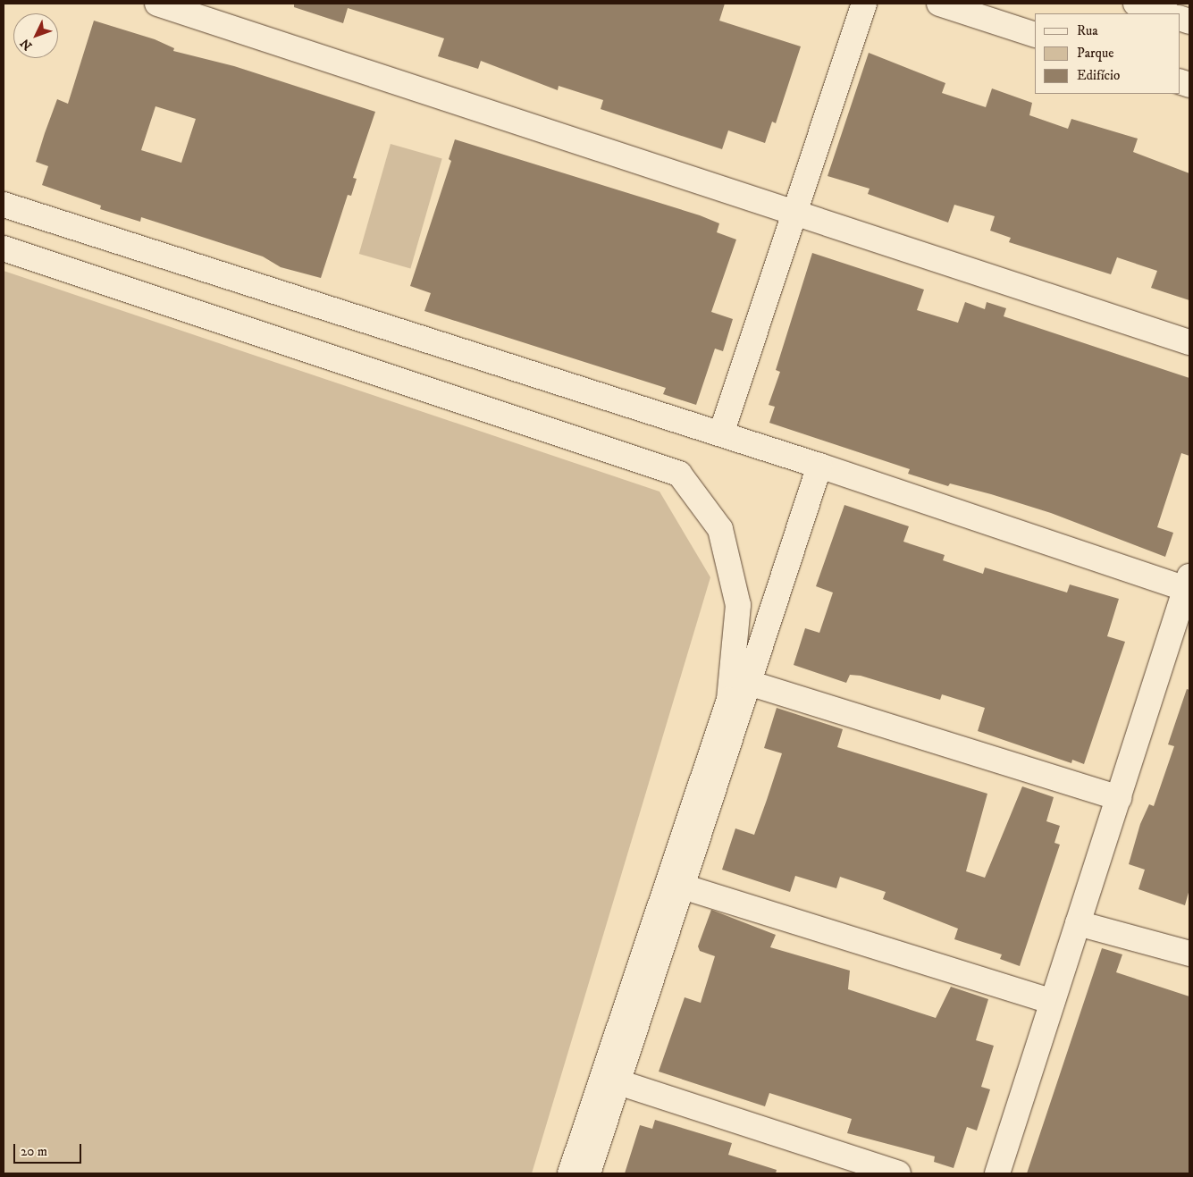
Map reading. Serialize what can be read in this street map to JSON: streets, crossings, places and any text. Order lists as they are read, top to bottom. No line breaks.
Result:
{"legend":["Rua","Parque","Edifício"],"scale_bar":"20 m","north":"bottom left"}
